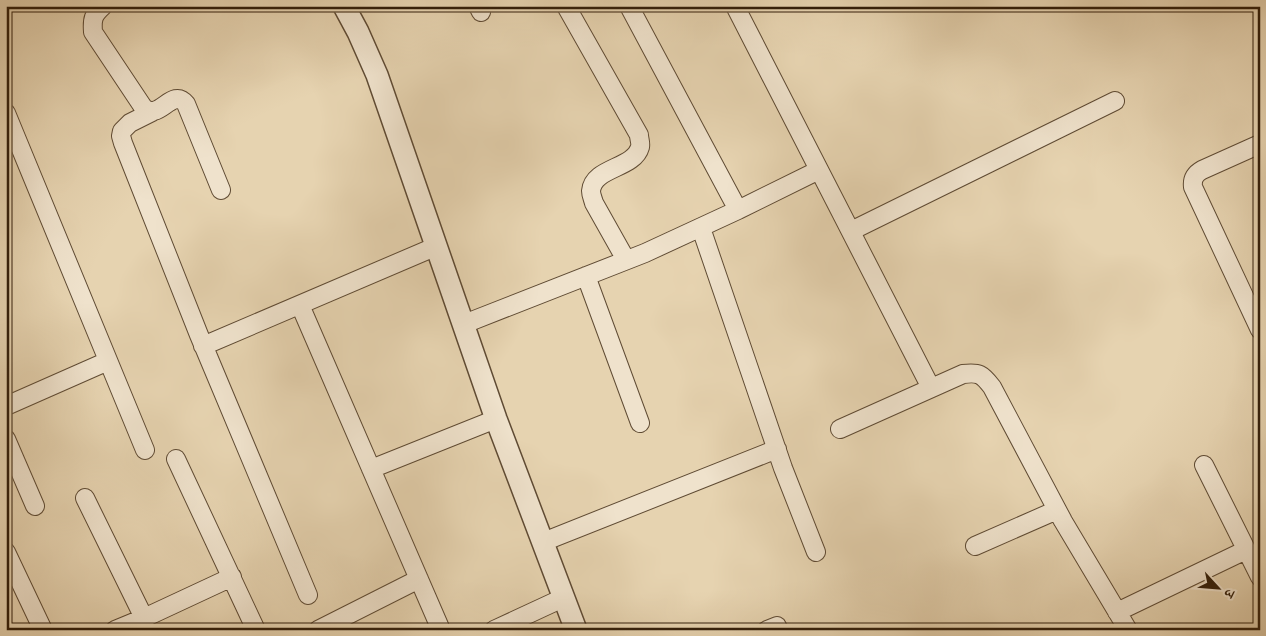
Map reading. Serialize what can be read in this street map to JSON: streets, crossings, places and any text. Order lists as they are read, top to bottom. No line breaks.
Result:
{"north":"bottom right"}
